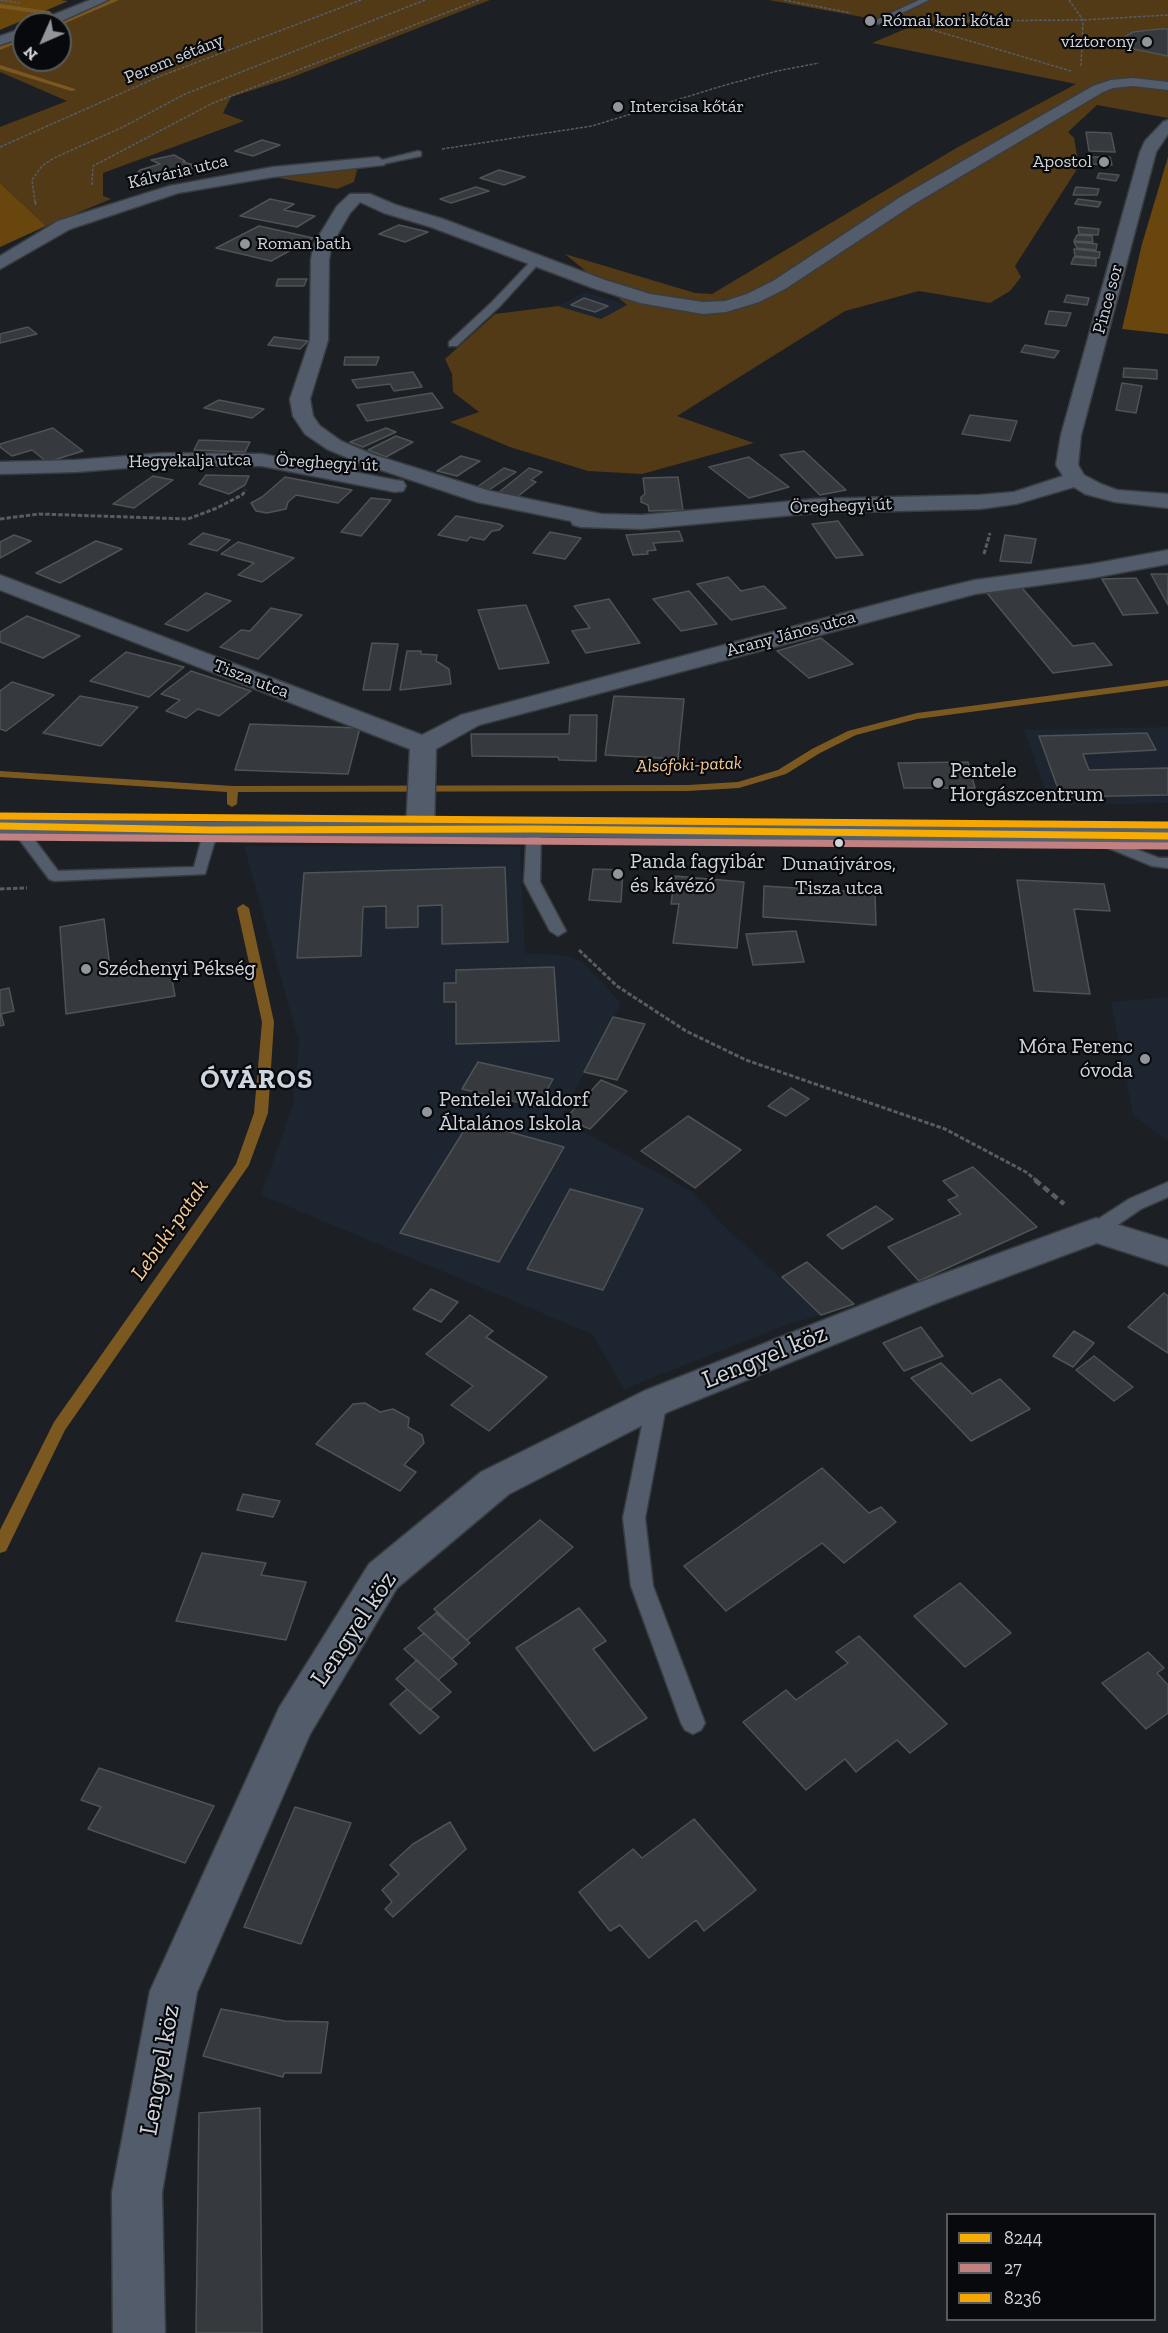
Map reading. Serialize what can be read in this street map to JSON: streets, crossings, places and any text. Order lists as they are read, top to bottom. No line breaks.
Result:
{"streets":{"street":["Kálvária utca","Pince sor","Hegyekalja utca","Öreghegyi út","Arany János utca","Tisza utca","Lengyel köz"],"path":["Perem sétány"]},"crossings":[["Kálvária utca","Öreghegyi út"],["Pince sor","Öreghegyi út"],["Hegyekalja utca","Öreghegyi út"],["Arany János utca","Tisza utca"]],"districts":["ÓVÁROS"],"water":["Alsófoki-patak","Lebuki-patak"],"places":["Római kori kőtár","víztorony","Intercisa kőtár","Apostol","Roman bath","Pentele Horgászcentrum","Dunaújváros, Tisza utca","Panda fagyibár és kávézó","Széchenyi Pékség","Móra Ferenc óvoda","Pentelei Waldorf Általános Iskola"],"lines":["transit line 8236","transit line 8244","transit line 27"],"legend":["8244","27","8236"],"north":"bottom left"}
